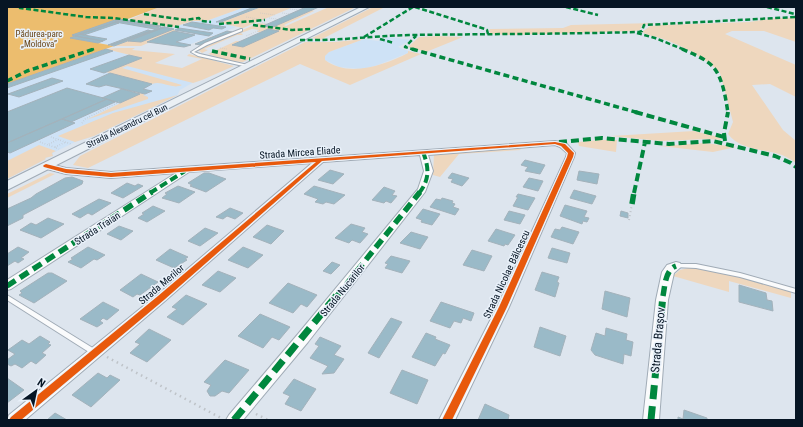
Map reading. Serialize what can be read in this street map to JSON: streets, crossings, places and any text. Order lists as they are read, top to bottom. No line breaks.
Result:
{"streets":{"main road":["Strada Alexandru cel Bun"],"street":["Strada Mircea Eliade","Strada Traian","Strada Nicolae Bălcescu","Strada Merilor","Strada Nucarilor","Strada Brașov"]},"crossings":[["Strada Alexandru cel Bun","Strada Mircea Eliade"],["Strada Mircea Eliade","Strada Traian"],["Strada Mircea Eliade","Strada Nicolae Bălcescu"],["Strada Mircea Eliade","Strada Merilor"],["Strada Mircea Eliade","Strada Nucarilor"]],"parks":["Pădurea-parc „Moldova”"],"north":"top right"}
